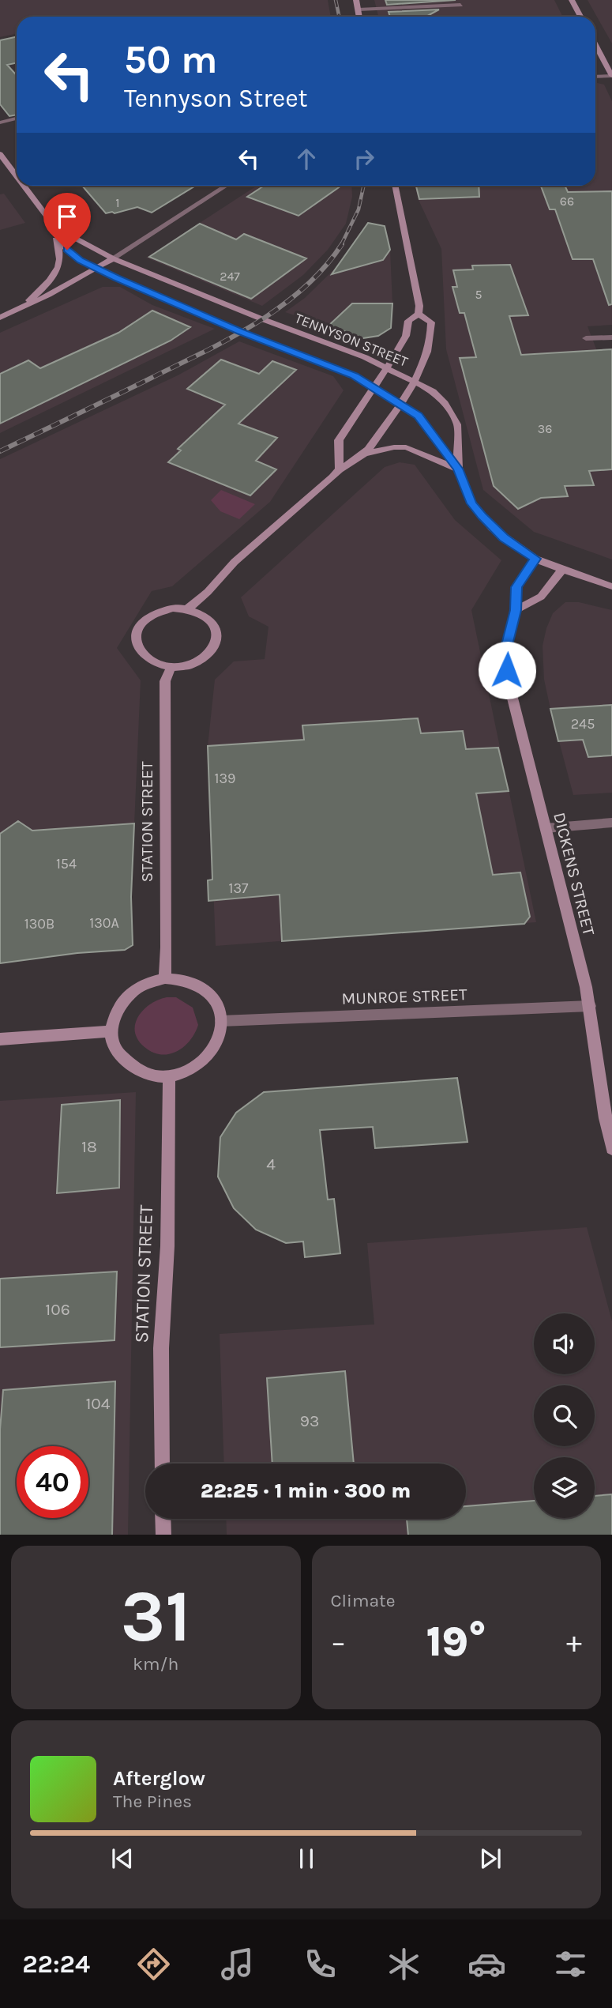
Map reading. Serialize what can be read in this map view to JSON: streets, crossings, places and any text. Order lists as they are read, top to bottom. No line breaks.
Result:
{"streets":{"main road":["TENNYSON STREET","STATION STREET","DICKENS STREET"],"street":["MUNROE STREET"]},"crossings":[["TENNYSON STREET","DICKENS STREET"],["STATION STREET","MUNROE STREET"],["DICKENS STREET","MUNROE STREET"]],"house_numbers":["66","1","247","5","36","245","139","154","137","130A","130B","18","4","106","104","93"],"page":{"turn":["50 m","Tennyson Street"],"limit":"40","trip":"22:25 · 1 min · 300 m","tile":[["31","km/h"],"Climate"],"heat":["−","19°","+"],"song":["Afterglow","The Pines"],"tabs":"22:24"}}
